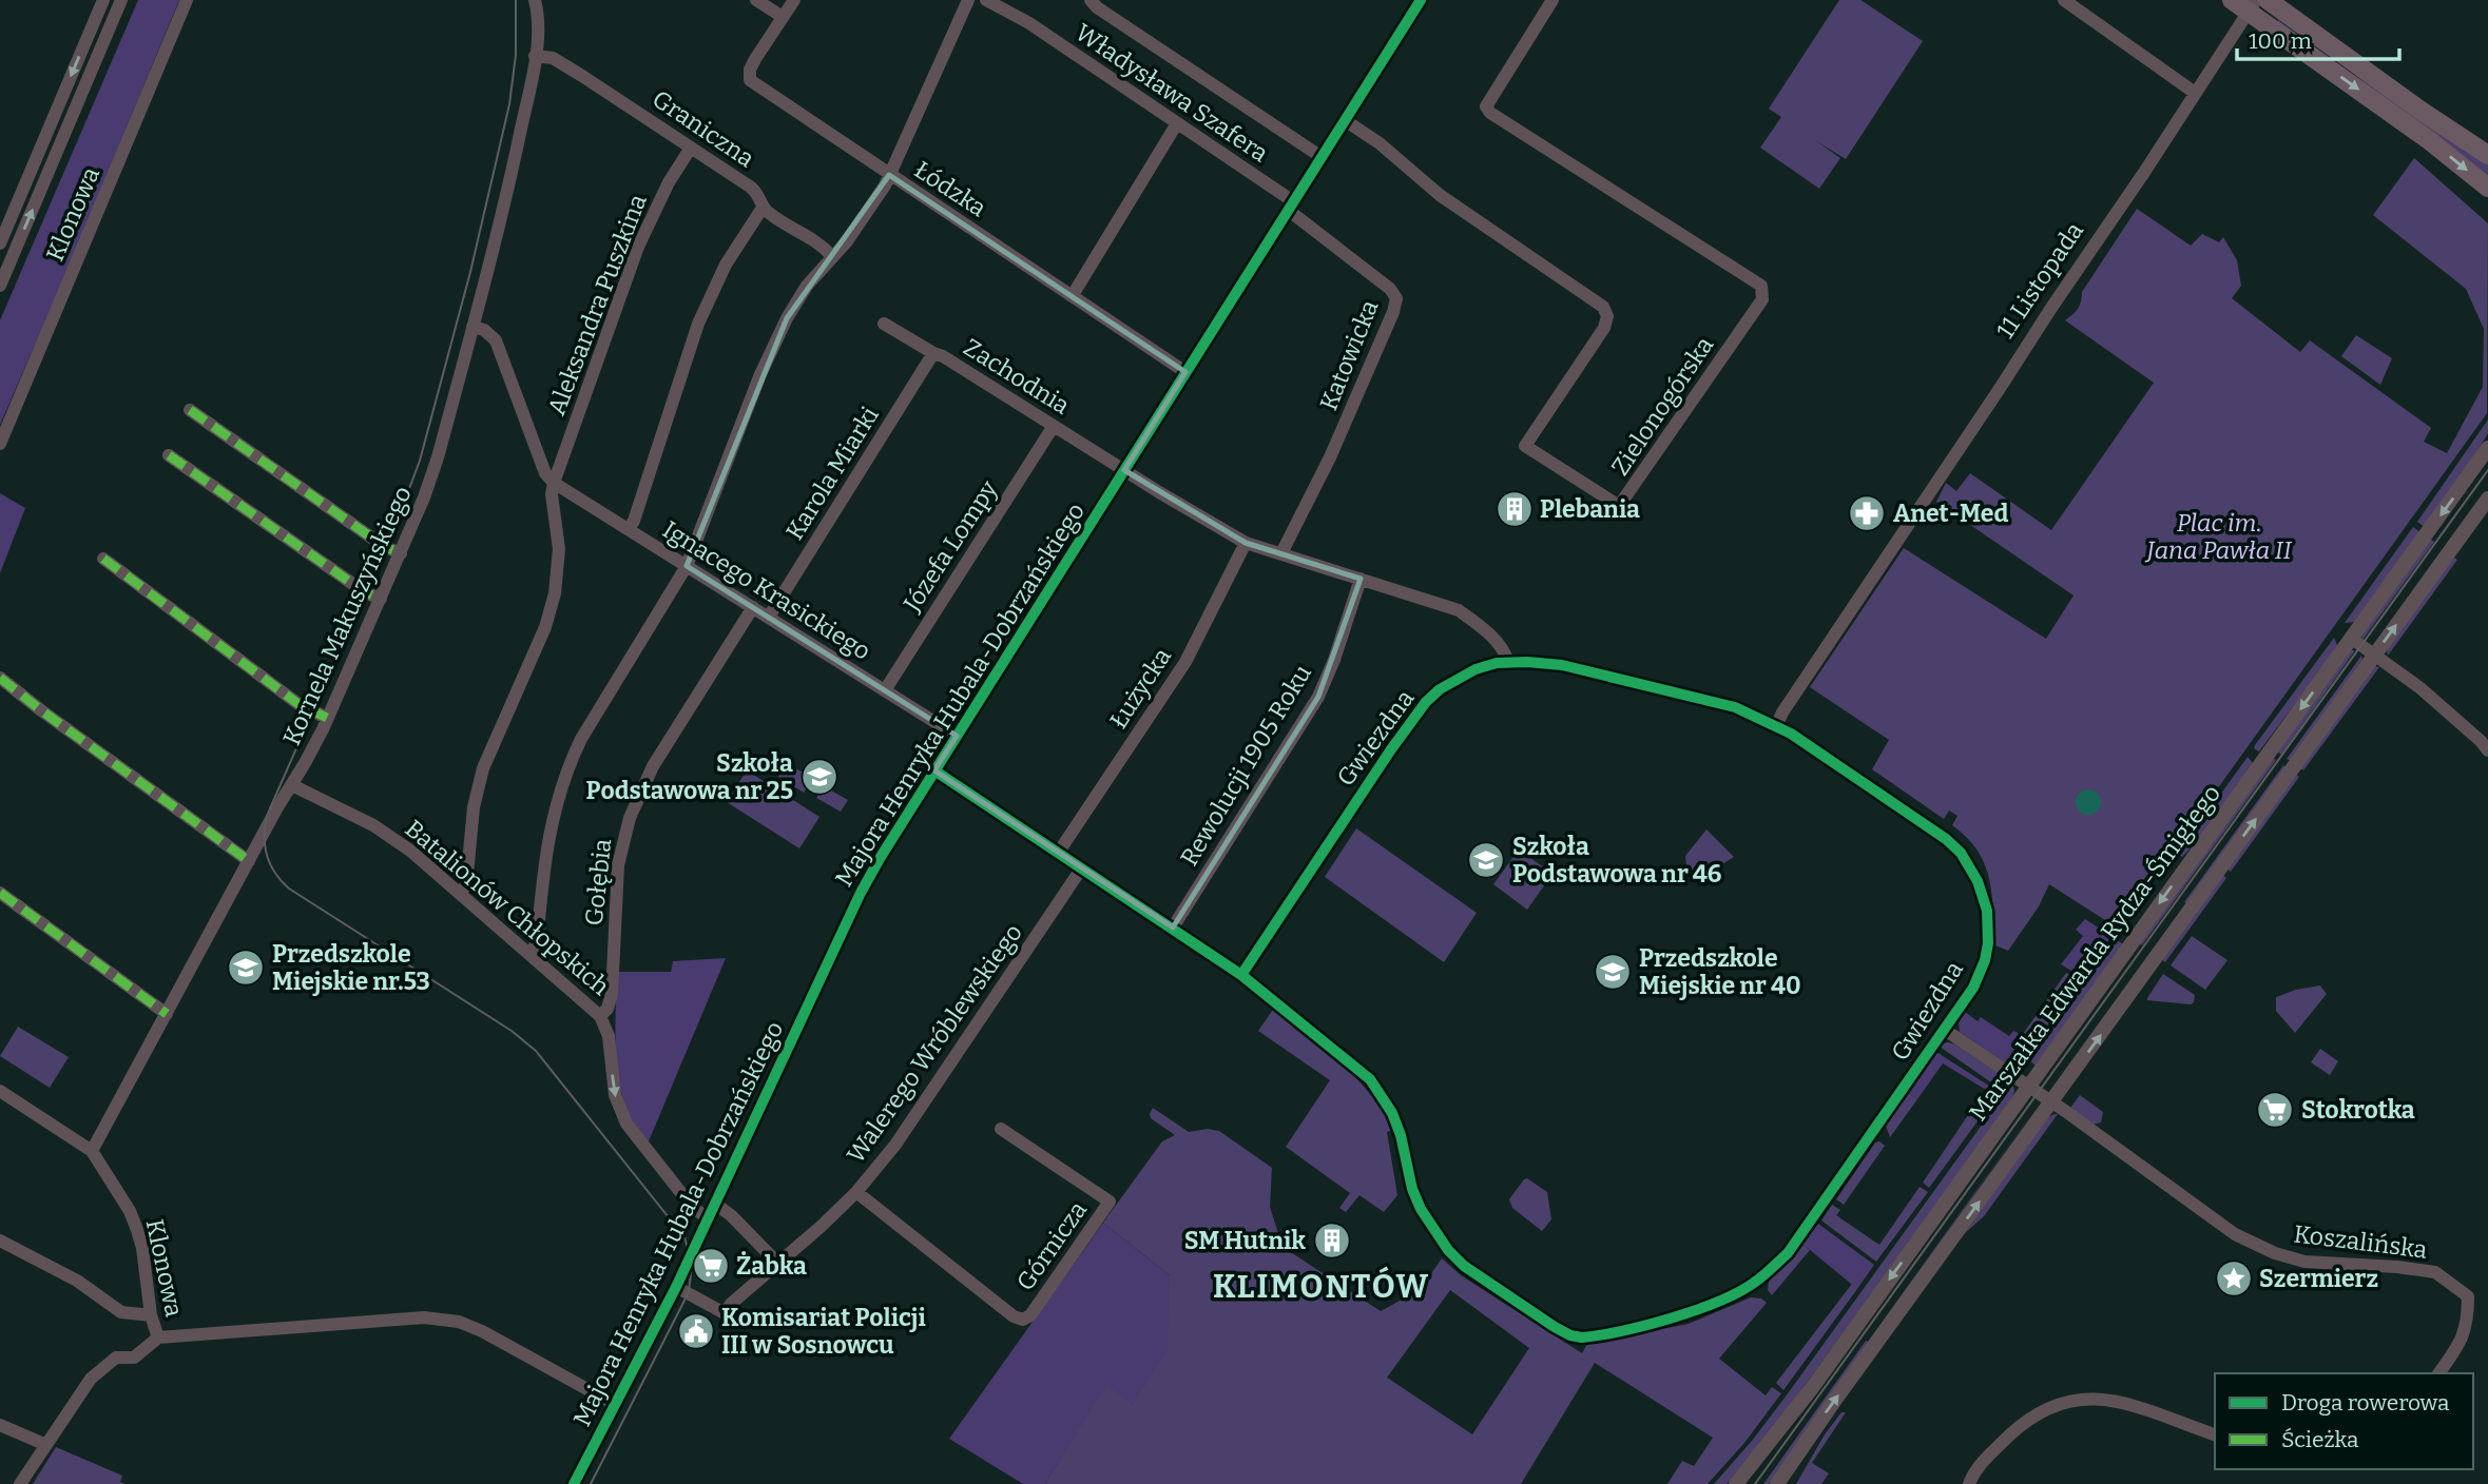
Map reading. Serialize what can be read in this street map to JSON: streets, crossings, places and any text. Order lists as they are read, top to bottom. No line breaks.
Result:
{"streets":{"street":["Władysława Szafera","Graniczna","Łódzka","Klonowa","11 Listopada","Aleksandra Puszkina","Katowicka","Zachodnia","Zielonogórska","Karola Miarki","Józefa Lompy","Ignacego Krasickiego","Kornela Makuszyńskiego","Łużycka","Majora Henryka Hubala-Dobrzańskiego","Gwiezdna","Rewolucji 1905 Roku","Gołębia","Batalionów Chłopskich","Marszałka Edwarda Rydza-Śmigłego","Walerego Wróblewskiego","Koszalińska","Górnicza"]},"crossings":[["Władysława Szafera","Katowicka"],["Władysława Szafera","Majora Henryka Hubala-Dobrzańskiego"],["Graniczna","Aleksandra Puszkina"],["Graniczna","Kornela Makuszyńskiego"],["Łódzka","Majora Henryka Hubala-Dobrzańskiego"],["Klonowa","Kornela Makuszyńskiego"],["11 Listopada","Gwiezdna"],["Aleksandra Puszkina","Ignacego Krasickiego"],["Katowicka","Zachodnia"],["Katowicka","Majora Henryka Hubala-Dobrzańskiego"],["Zachodnia","Karola Miarki"],["Zachodnia","Józefa Lompy"],["Zachodnia","Łużycka"],["Zachodnia","Majora Henryka Hubala-Dobrzańskiego"],["Zachodnia","Gwiezdna"],["Zachodnia","Rewolucji 1905 Roku"],["Zielonogórska","Majora Henryka Hubala-Dobrzańskiego"],["Karola Miarki","Ignacego Krasickiego"],["Józefa Lompy","Ignacego Krasickiego"],["Ignacego Krasickiego","Majora Henryka Hubala-Dobrzańskiego"],["Ignacego Krasickiego","Gołębia"],["Kornela Makuszyńskiego","Batalionów Chłopskich"],["Łużycka","Gwiezdna"],["Majora Henryka Hubala-Dobrzańskiego","Gwiezdna"],["Majora Henryka Hubala-Dobrzańskiego","Batalionów Chłopskich"],["Majora Henryka Hubala-Dobrzańskiego","Walerego Wróblewskiego"],["Gwiezdna","Rewolucji 1905 Roku"],["Gwiezdna","Walerego Wróblewskiego"],["Gwiezdna","Koszalińska"],["Gołębia","Batalionów Chłopskich"],["Marszałka Edwarda Rydza-Śmigłego","Koszalińska"],["Walerego Wróblewskiego","Górnicza"]],"one_way":["Batalionów Chłopskich"],"districts":["KLIMONTÓW"],"parks":["Plac im. Jana Pawła II"],"places":{"building":["Plebania","SM Hutnik"],"pharmacy":["Anet-Med"],"school or university":["Szkoła Podstawowa nr 25","Szkoła Podstawowa nr 46","Przedszkole Miejskie nr.53","Przedszkole Miejskie nr 40"],"supermarket":["Stokrotka","Żabka"],"place":["Szermierz"],"public building":["Komisariat Policji III w Sosnowcu"]},"legend":["Droga rowerowa","Ścieżka"],"scale_bar":"100 m"}
